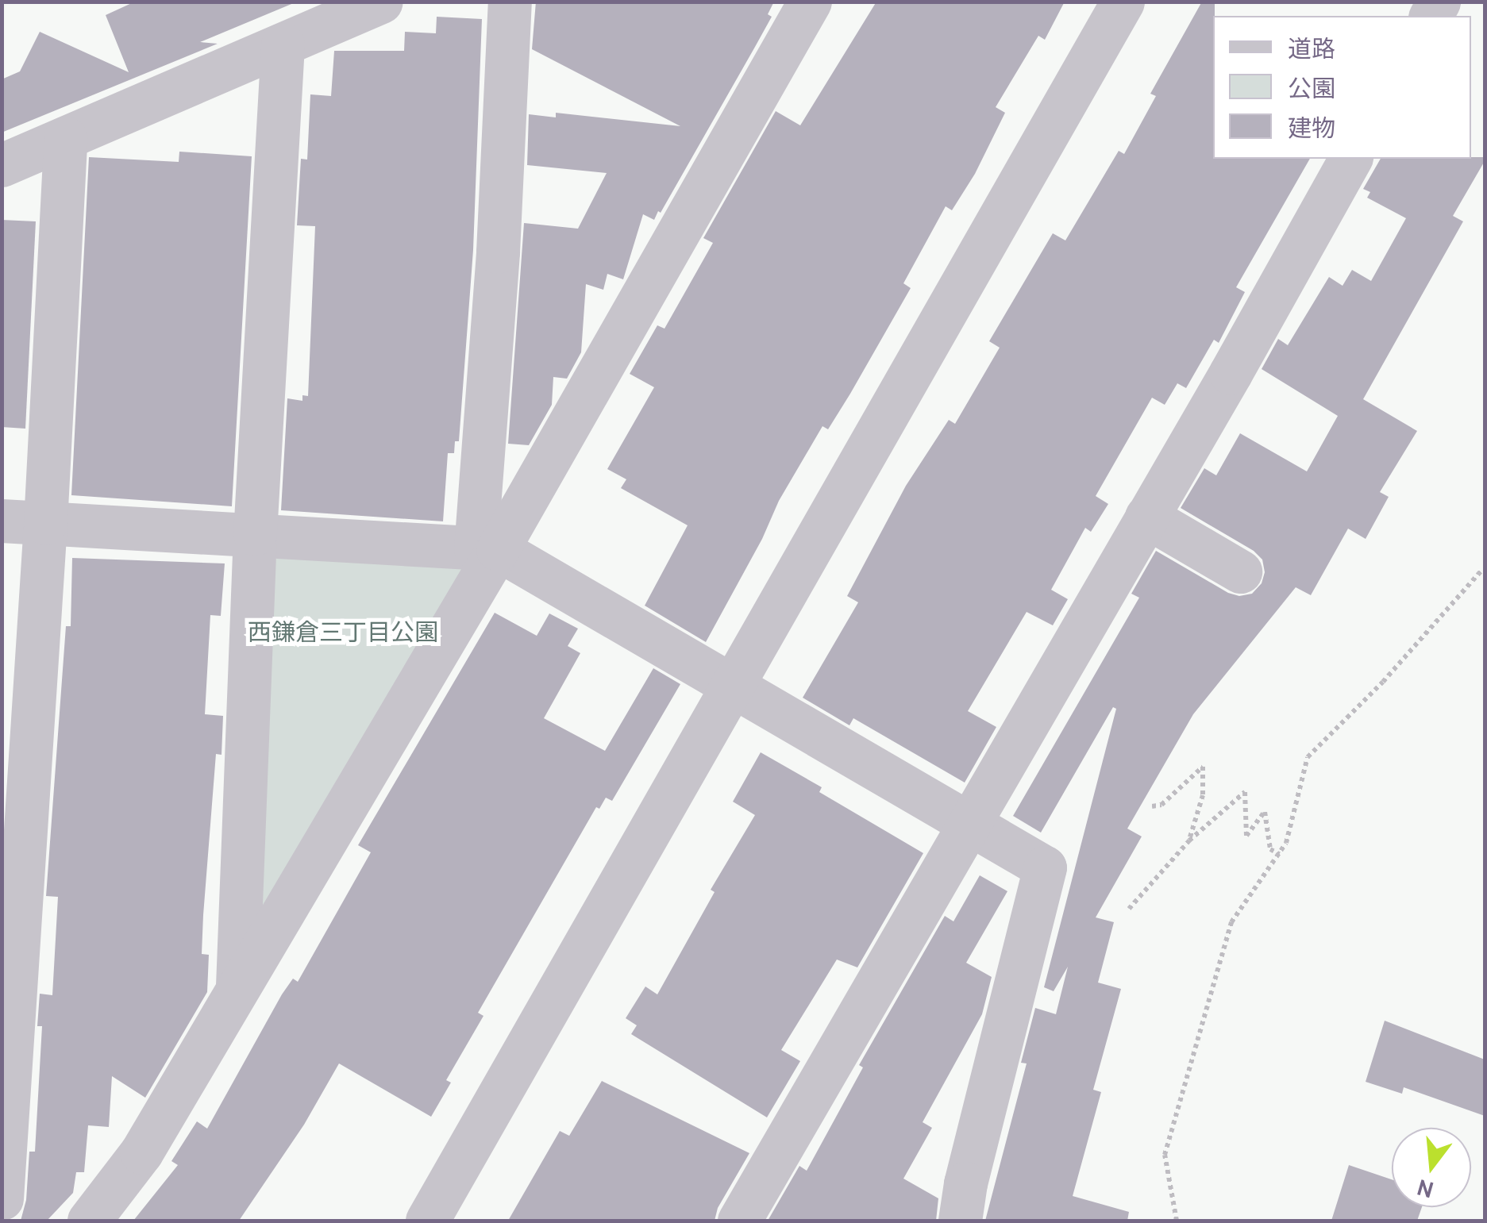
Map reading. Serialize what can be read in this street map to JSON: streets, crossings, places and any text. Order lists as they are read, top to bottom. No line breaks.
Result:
{"parks":["西鎌倉三丁目公園"],"legend":["道路","公園","建物"],"north":"bottom"}
